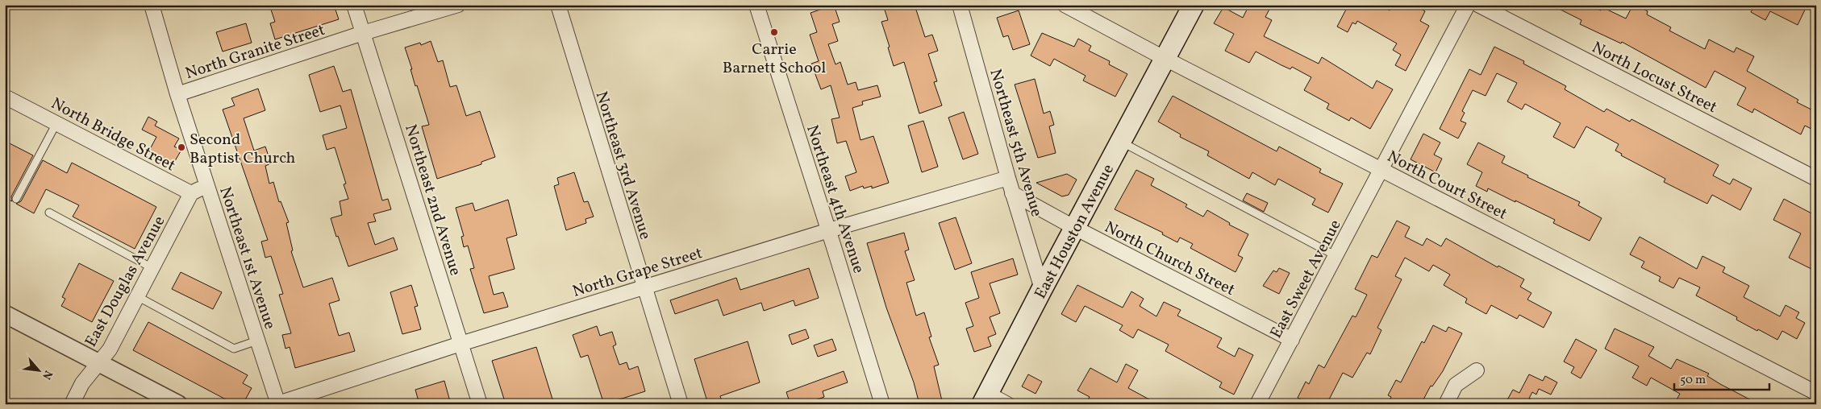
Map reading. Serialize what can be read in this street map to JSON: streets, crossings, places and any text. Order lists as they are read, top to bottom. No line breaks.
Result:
{"streets":{"main road":["East Houston Avenue"],"street":["North Granite Street","North Locust Street","North Bridge Street","Northeast 5th Avenue","Northeast 3rd Avenue","North Court Street","Northeast 4th Avenue","Northeast 2nd Avenue","Northeast 1st Avenue","North Church Street","North Grape Street","East Sweet Avenue","East Douglas Avenue"]},"crossings":[["North Granite Street","Northeast 2nd Avenue"],["North Granite Street","Northeast 1st Avenue"],["North Bridge Street","East Douglas Avenue"],["Northeast 5th Avenue","East Houston Avenue"],["Northeast 5th Avenue","North Church Street"],["Northeast 5th Avenue","North Grape Street"],["Northeast 3rd Avenue","North Grape Street"],["North Court Street","East Houston Avenue"],["North Court Street","East Sweet Avenue"],["Northeast 4th Avenue","North Grape Street"],["Northeast 2nd Avenue","North Grape Street"],["East Houston Avenue","North Church Street"],["Northeast 1st Avenue","North Grape Street"],["North Church Street","East Sweet Avenue"]],"places":["Carrie Barnett School","Second Baptist Church"],"scale_bar":"50 m","north":"bottom right"}
